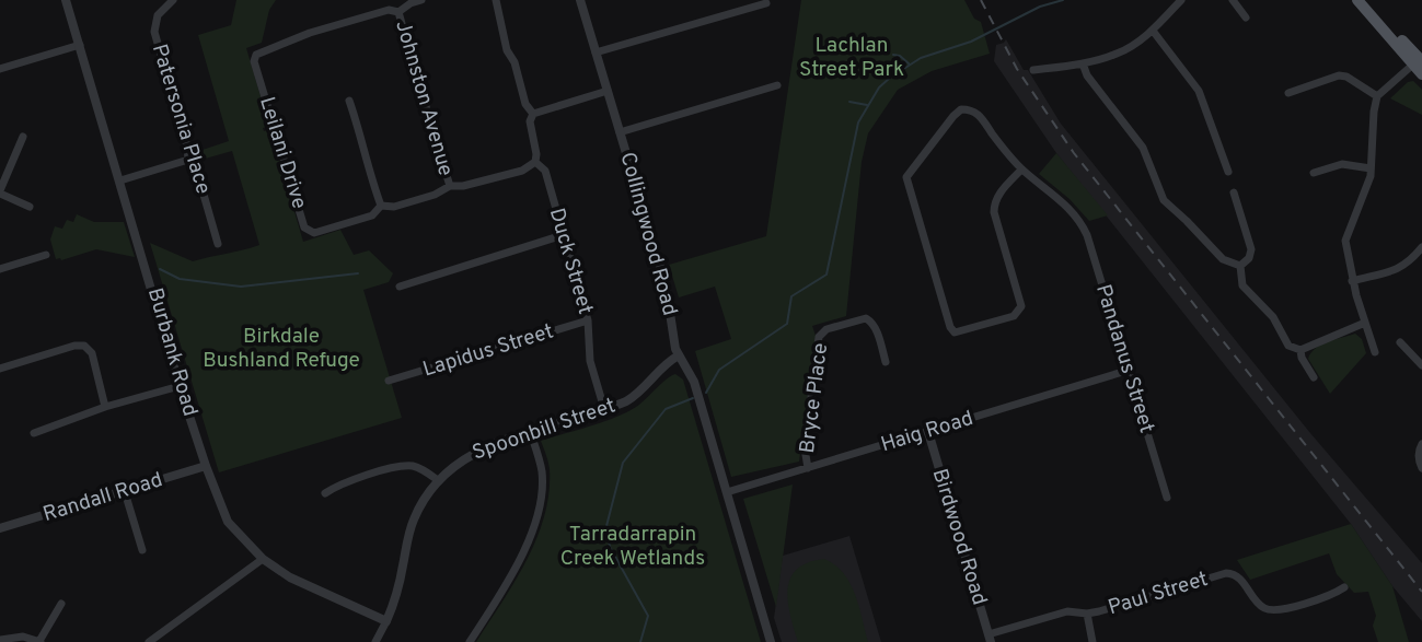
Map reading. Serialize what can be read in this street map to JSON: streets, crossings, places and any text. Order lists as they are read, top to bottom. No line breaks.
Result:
{"streets":{"street":["Johnston Avenue","Patersonia Place","Leilani Drive","Collingwood Road","Duck Street","Lapidus Street","Burbank Road","Pandanus Street","Bryce Place","Spoonbill Street","Haig Road","Randall Road","Birdwood Road","Paul Street"]},"crossings":[["Johnston Avenue","Leilani Drive"],["Leilani Drive","Duck Street"],["Collingwood Road","Spoonbill Street"],["Collingwood Road","Haig Road"],["Duck Street","Lapidus Street"],["Duck Street","Spoonbill Street"],["Burbank Road","Spoonbill Street"],["Burbank Road","Randall Road"],["Pandanus Street","Haig Road"],["Bryce Place","Haig Road"],["Haig Road","Birdwood Road"],["Birdwood Road","Paul Street"]],"parks":["Lachlan Street Park","Birkdale Bushland Refuge","Tarradarrapin Creek Wetlands"]}
